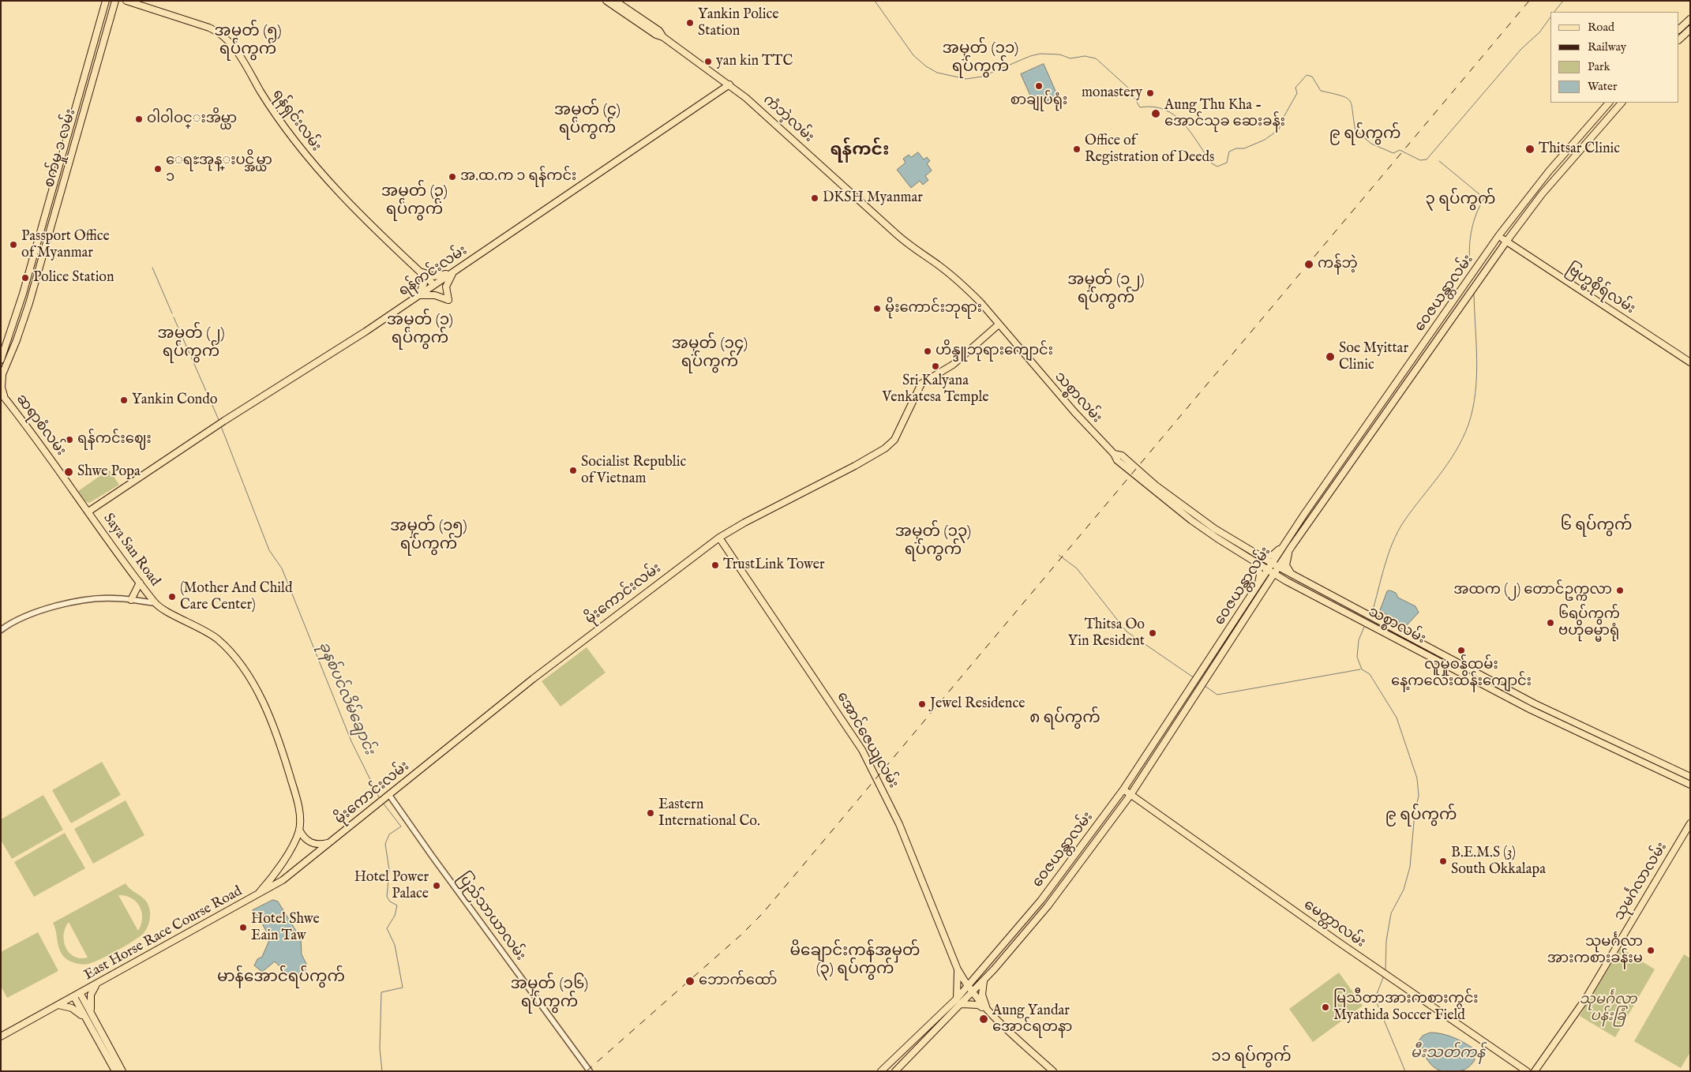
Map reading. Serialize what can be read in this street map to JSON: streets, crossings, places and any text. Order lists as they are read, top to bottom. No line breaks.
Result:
{"streets":{"main road":["ကံဘဲ့လမ်း","ရန်ရှင်းလမ်း","စက်မှု ၁ လမ်း","ရန်ကင်းလမ်း","ဗြဟ္မစိုရ်လမ်း","ဝေဇယန္တာလမ်း","သစ္စာလမ်း","ဆရာစံလမ်း","Saya San Road","မိုးကောင်းလမ်း","အောင်ဇေယျလမ်း","သုမင်္ဂလာလမ်း","မေတ္တာလမ်း","East Horse Race Course Road"],"street":["ပြည်သာယာလမ်း"]},"crossings":[["ကံဘဲ့လမ်း","ရန်ကင်းလမ်း"],["ကံဘဲ့လမ်း","သစ္စာလမ်း"],["ရန်ရှင်းလမ်း","ရန်ကင်းလမ်း"],["ရန်ကင်းလမ်း","ဆရာစံလမ်း"],["ရန်ကင်းလမ်း","Saya San Road"],["ဗြဟ္မစိုရ်လမ်း","ဝေဇယန္တာလမ်း"],["ဝေဇယန္တာလမ်း","သစ္စာလမ်း"],["ဝေဇယန္တာလမ်း","အောင်ဇေယျလမ်း"],["ဝေဇယန္တာလမ်း","မေတ္တာလမ်း"],["သစ္စာလမ်း","မိုးကောင်းလမ်း"],["ဆရာစံလမ်း","Saya San Road"],["မိုးကောင်းလမ်း","အောင်ဇေယျလမ်း"],["မိုးကောင်းလမ်း","ပြည်သာယာလမ်း"],["မိုးကောင်းလမ်း","East Horse Race Course Road"]],"districts":["အမှတ် (၅) ရပ်ကွက်","အမှတ် (၁၁) ရပ်ကွက်","အမှတ် (၄) ရပ်ကွက်","၉ ရပ်ကွက်","ရန်ကင်း","အမှတ် (၃) ရပ်ကွက်","၃ ရပ်ကွက်","အမှတ် (၁၂) ရပ်ကွက်","အမှတ် (၁) ရပ်ကွက်","အမှတ် (၂) ရပ်ကွက်","အမှတ် (၁၄) ရပ်ကွက်","၆ ရပ်ကွက်","အမှတ် (၁၅) ရပ်ကွက်","အမှတ် (၁၃) ရပ်ကွက်","၈ ရပ်ကွက်","၉ ရပ်ကွက်","မိချောင်းကန်အမှတ် (၃) ရပ်ကွက်","မာန်အောင်ရပ်ကွက်","အမှတ် (၁၆) ရပ်ကွက်","၁၁ ရပ်ကွက်"],"water":["ခုနစ်ပင်လိမ်ချောင်း","မီးသတ်ကန်"],"parks":["သုမင်္ဂလာ ပန်းခြံ"],"places":["Yankin Police Station","yan kin TTC","စာချုပ်ရုံး","monastery","Aung Thu Kha - အောင်သုခ ဆေးခန်း","ဝါဝါဝင္းအိမ္ယာ","Office of Registration of Deeds","Thitsar Clinic","ေရႊအုန္းပင္အိမ္ယာ ၁","အ.ထ.က ၁ ရန်ကင်း","DKSH Myanmar","Passport Office of Myanmar","ကန်ဘဲ့","Police Station","မိုးကောင်းဘုရား","ဟိန္ဒူဘုရားကျောင်း","Soe Myittar Clinic","Sri Kalyana Venkatesa Temple","Yankin Condo","ရန်ကင်းဈေး","Socialist Republic of Vietnam","Shwe Popa","TrustLink Tower","အထက (၂) တောင်ဥက္ကလာ","(Mother And Child Care Center)","၆ရပ်ကွက် ဗဟိုဓမ္မာရုံ","Thitsa Oo Yin Resident","လူမှုဝန်ထမ်း နေ့ကလေးထိန်းကျောင်း","Jewel Residence","Eastern International Co.","B.E.M.S (3) South Okkalapa","Hotel Power Palace","Hotel Shwe Eain Taw","သုမင်္ဂလာ အားကစားခန်းမ","ဘောက်ထော်","မြသီတာအားကစားကွင်း Myathida Soccer Field","Aung Yandar အောင်ရတနာ"],"legend":["Road","Railway","Park","Water"]}
